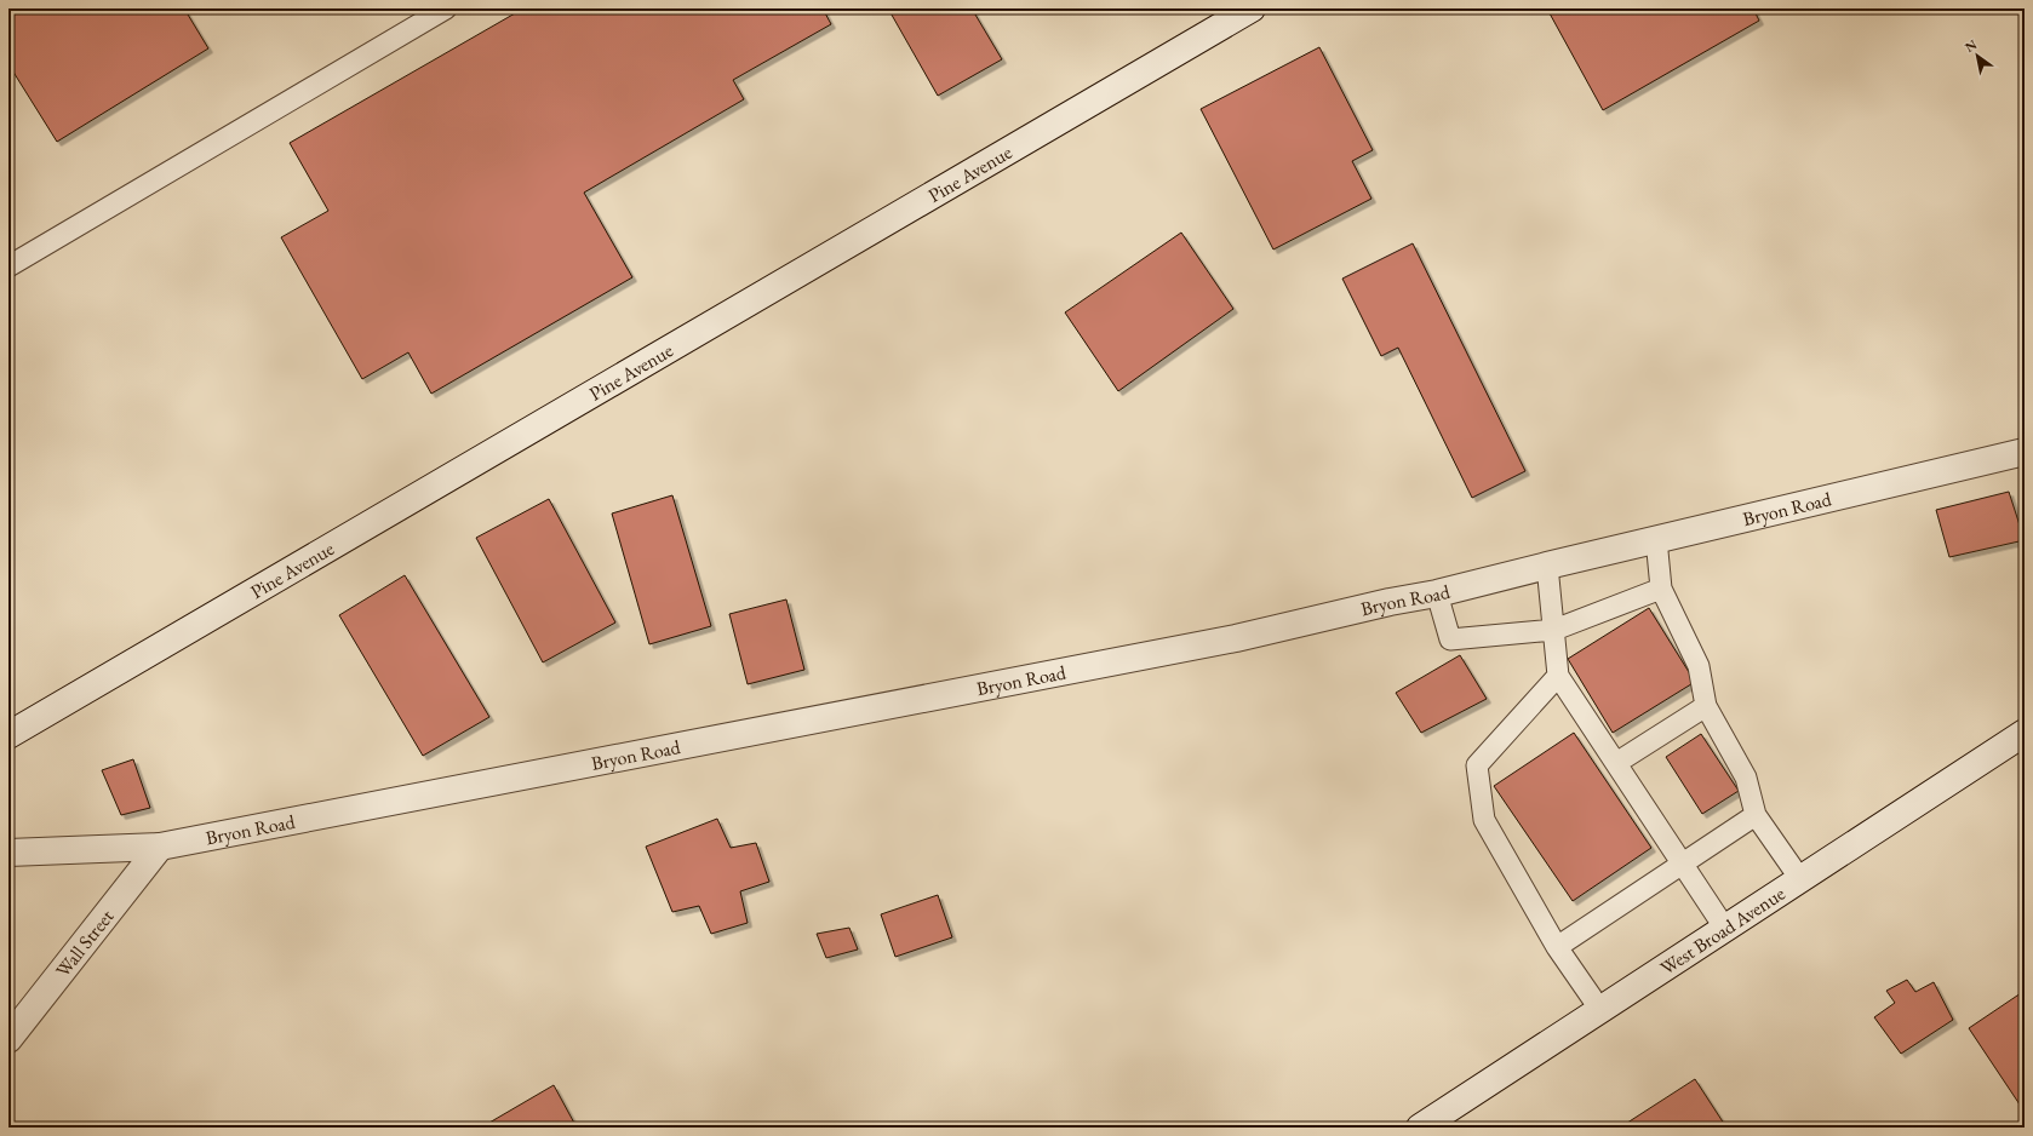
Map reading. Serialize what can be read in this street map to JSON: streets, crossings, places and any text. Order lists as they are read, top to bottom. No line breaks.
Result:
{"streets":{"street":["Pine Avenue","Bryon Road","West Broad Avenue","Wall Street"]},"crossings":[["Bryon Road","Wall Street"]],"north":"top left"}
